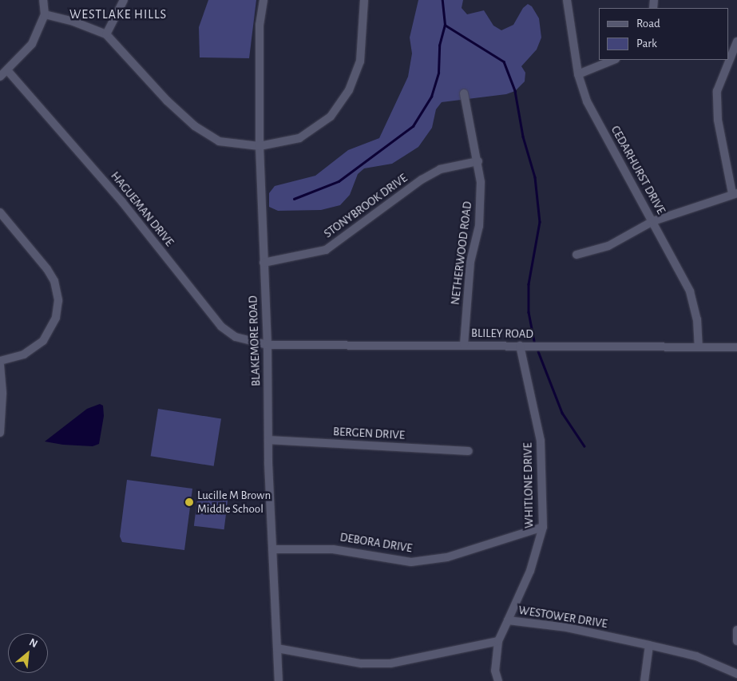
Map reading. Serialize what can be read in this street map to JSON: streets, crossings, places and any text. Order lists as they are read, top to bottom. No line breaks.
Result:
{"streets":{"street":["CEDARHURST DRIVE","STONYBROOK DRIVE","HAGUEMAN DRIVE","NETHERWOOD ROAD","BLILEY ROAD","BLAKEMORE ROAD","BERGEN DRIVE","WHITLONE DRIVE","DEBORA DRIVE","WESTOWER DRIVE"]},"crossings":[["CEDARHURST DRIVE","BLILEY ROAD"],["STONYBROOK DRIVE","NETHERWOOD ROAD"],["STONYBROOK DRIVE","BLAKEMORE ROAD"],["HAGUEMAN DRIVE","BLILEY ROAD"],["HAGUEMAN DRIVE","BLAKEMORE ROAD"],["NETHERWOOD ROAD","BLILEY ROAD"],["BLILEY ROAD","BLAKEMORE ROAD"],["BLILEY ROAD","WHITLONE DRIVE"],["BLAKEMORE ROAD","BERGEN DRIVE"],["BLAKEMORE ROAD","DEBORA DRIVE"],["WHITLONE DRIVE","DEBORA DRIVE"],["WHITLONE DRIVE","WESTOWER DRIVE"]],"districts":["WESTLAKE HILLS"],"places":["Lucille M Brown Middle School"],"legend":["Road","Park"],"north":"top right"}
